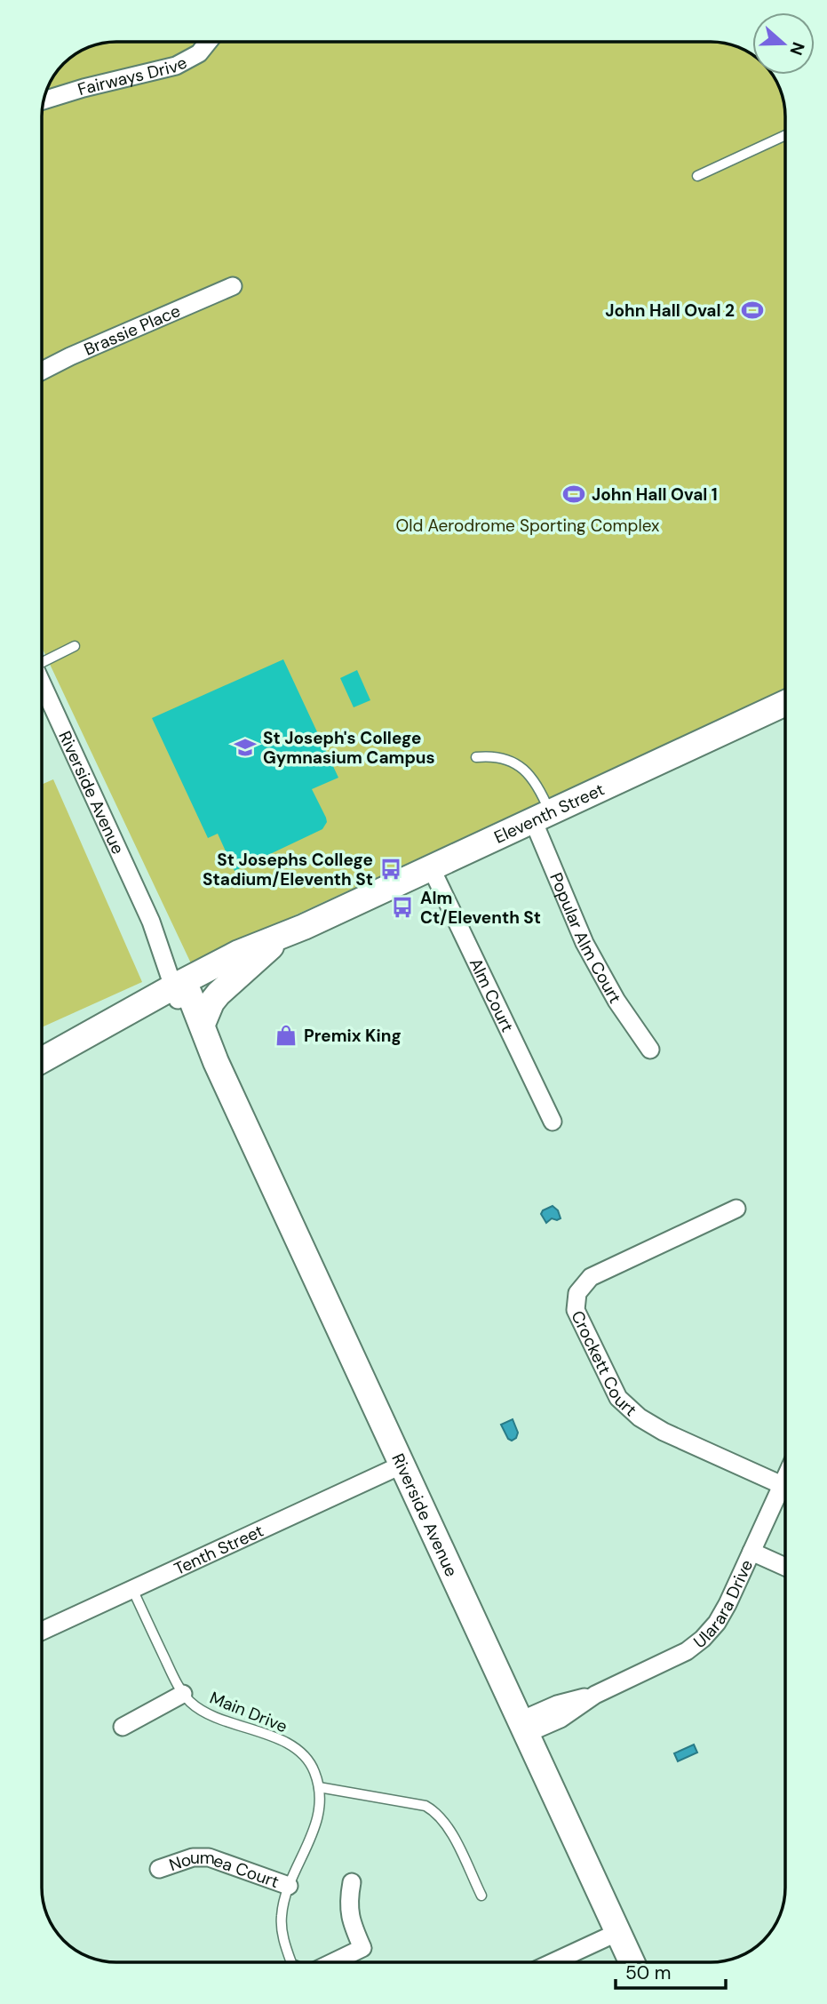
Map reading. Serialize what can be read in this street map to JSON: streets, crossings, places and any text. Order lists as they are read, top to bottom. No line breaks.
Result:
{"streets":{"street":["Fairways Drive","Brassie Place","Riverside Avenue","Eleventh Street","Popular Alm Court","Alm Court","Crockett Court","Tenth Street","Ularara Drive","Noumea Court"],"lane":["Main Drive"]},"crossings":[["Riverside Avenue","Eleventh Street"],["Riverside Avenue","Tenth Street"],["Riverside Avenue","Ularara Drive"],["Eleventh Street","Popular Alm Court"],["Eleventh Street","Alm Court"],["Crockett Court","Ularara Drive"],["Tenth Street","Main Drive"],["Main Drive","Noumea Court"]],"parks":["Old Aerodrome Sporting Complex"],"places":{"sports":["John Hall Oval 2","John Hall Oval 1"],"school or university":["St Joseph's College Gymnasium Campus"],"bus stop":["St Josephs College Stadium/Eleventh St","Alm Ct/Eleventh St"],"shop":["Premix King"]},"scale_bar":"50 m","north":"right"}
